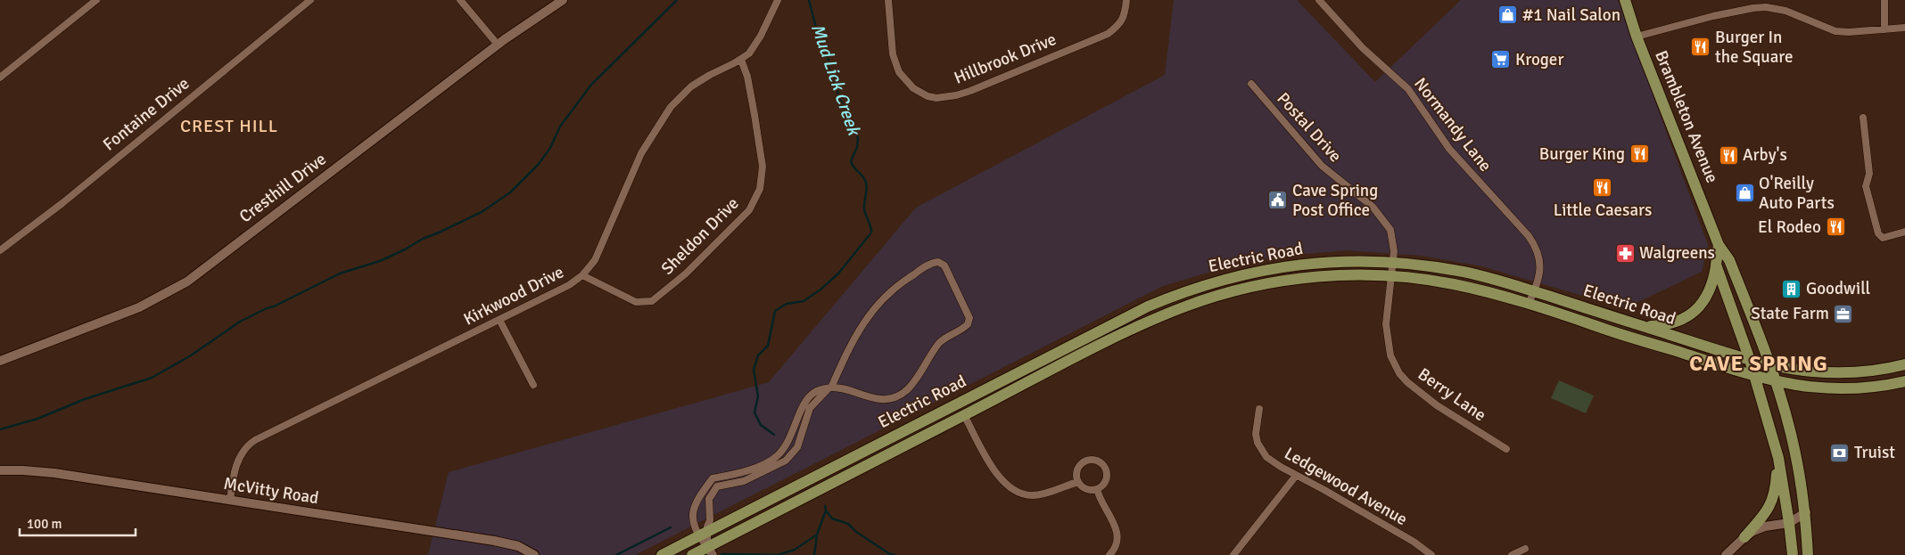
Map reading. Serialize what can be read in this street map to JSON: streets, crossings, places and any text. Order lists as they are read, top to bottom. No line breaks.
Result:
{"streets":{"main road":["Brambleton Avenue","Electric Road"],"street":["Hillbrook Drive","Fontaine Drive","Normandy Lane","Postal Drive","Cresthill Drive","Sheldon Drive","Kirkwood Drive","Berry Lane","Ledgewood Avenue","McVitty Road"]},"crossings":[["Brambleton Avenue","Electric Road"],["Normandy Lane","Electric Road"],["Postal Drive","Electric Road"],["Postal Drive","Berry Lane"],["Sheldon Drive","Kirkwood Drive"],["Electric Road","Berry Lane"],["Kirkwood Drive","McVitty Road"]],"districts":["CREST HILL","CAVE SPRING"],"water":["Mud Lick Creek"],"places":{"shop":["#1 Nail Salon","O'Reilly Auto Parts"],"restaurant":["Burger In the Square","Burger King","Arby's","Little Caesars","El Rodeo"],"supermarket":["Kroger"],"public building":["Cave Spring Post Office"],"pharmacy":["Walgreens"],"building":["Goodwill"],"office":["State Farm"],"bank":["Truist"]},"scale_bar":"100 m"}
